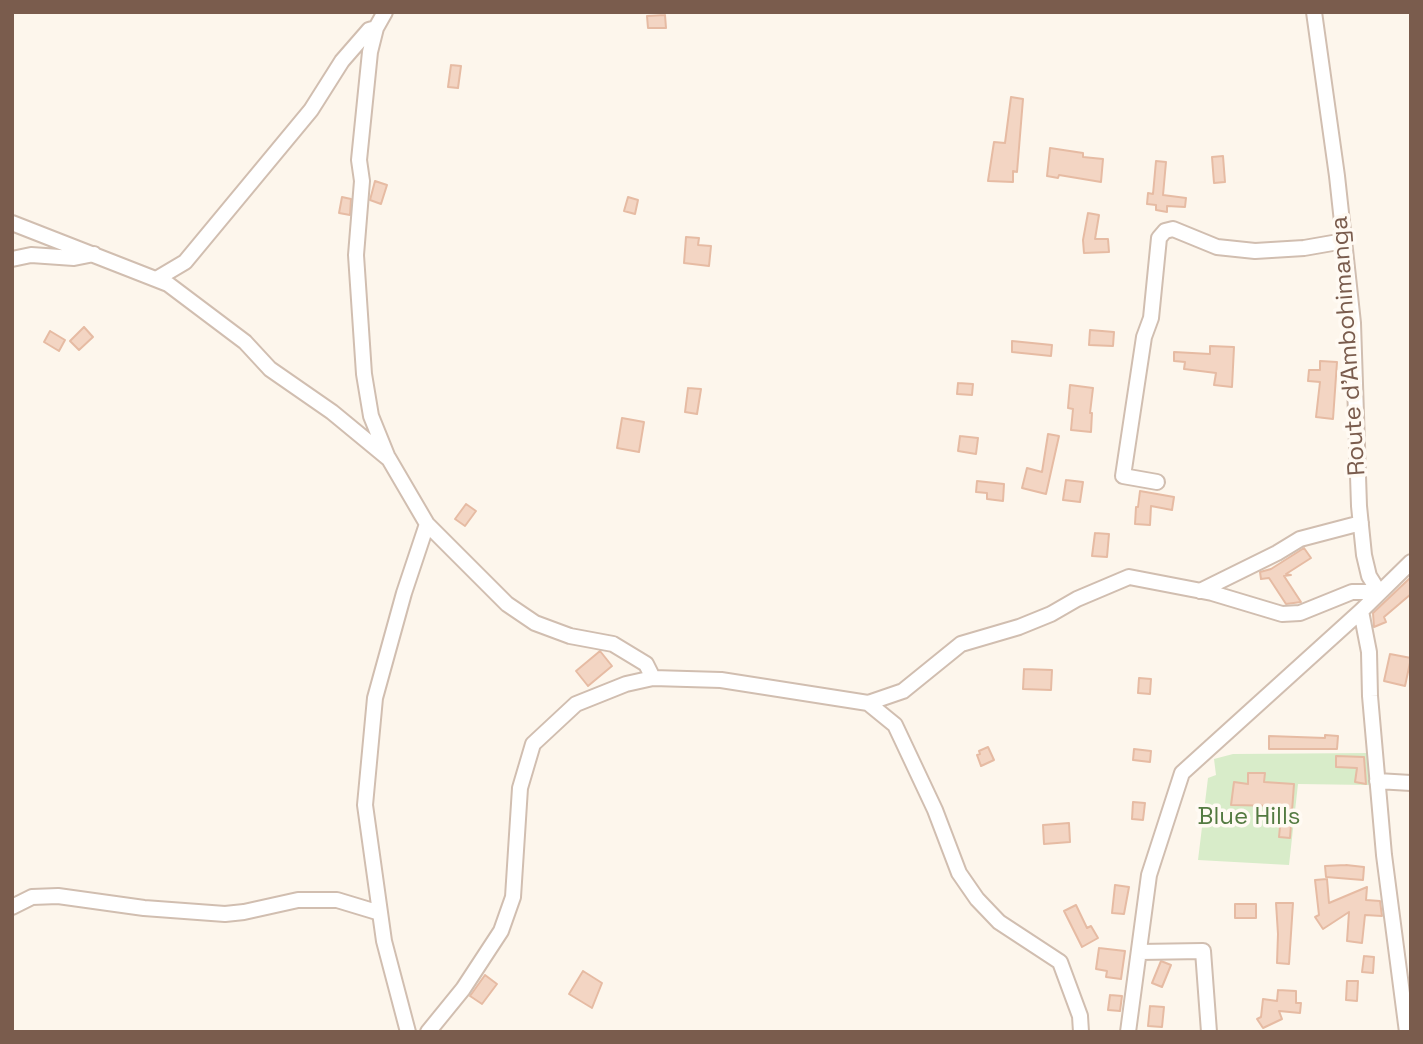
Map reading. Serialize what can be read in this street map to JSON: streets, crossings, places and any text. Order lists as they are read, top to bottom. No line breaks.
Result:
{"streets":{"street":["Route d'Ambohimanga"]},"parks":["Blue Hills"]}
